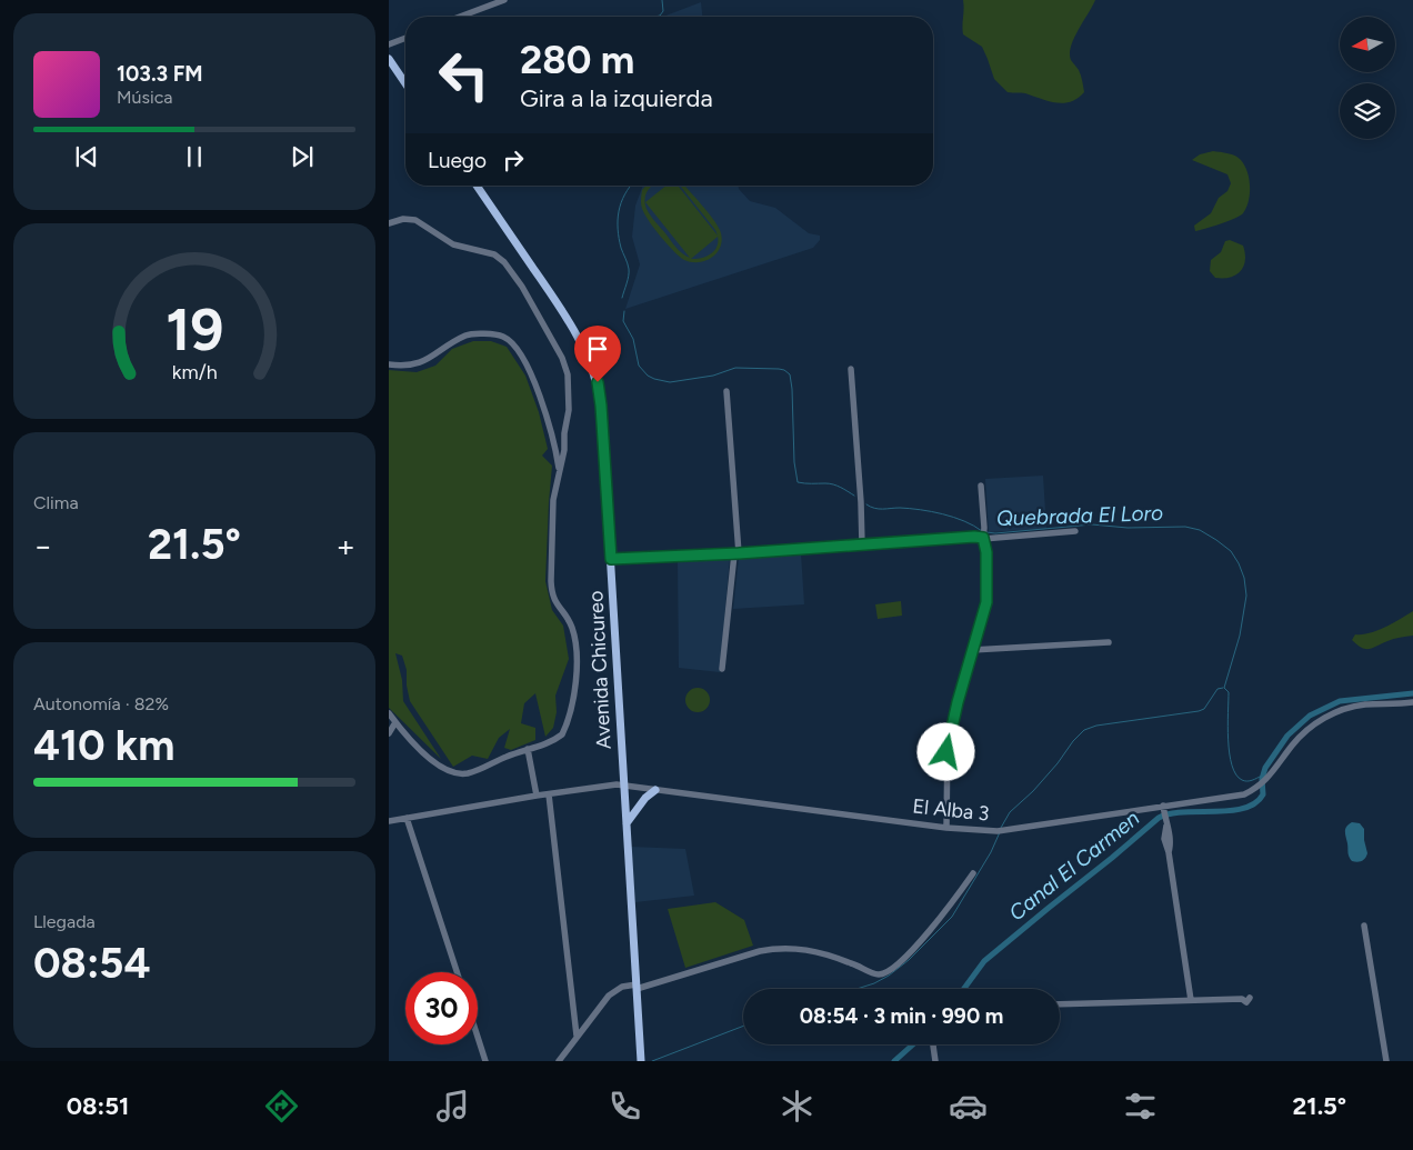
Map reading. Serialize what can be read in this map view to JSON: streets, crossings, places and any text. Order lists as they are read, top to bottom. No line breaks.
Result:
{"streets":{"main road":["Avenida Chicureo"],"street":["El Alba 3"]},"crossings":[["Avenida Chicureo","El Alba 3"]],"water":["Quebrada El Loro","Canal El Carmen"],"north":"left","page":{"turn":["280 m","Gira a la izquierda"],"song":["103.3 FM","Música"],"then":"Luego","tile":["Clima",["Autonomía · 82%","410 km"],["Llegada","08:54"]],"heat":["−","21.5°","+"],"limit":"30","trip":"08:54 · 3 min · 990 m","tabs":["08:51","21.5°"],"gauge":["19","km/h"]}}
